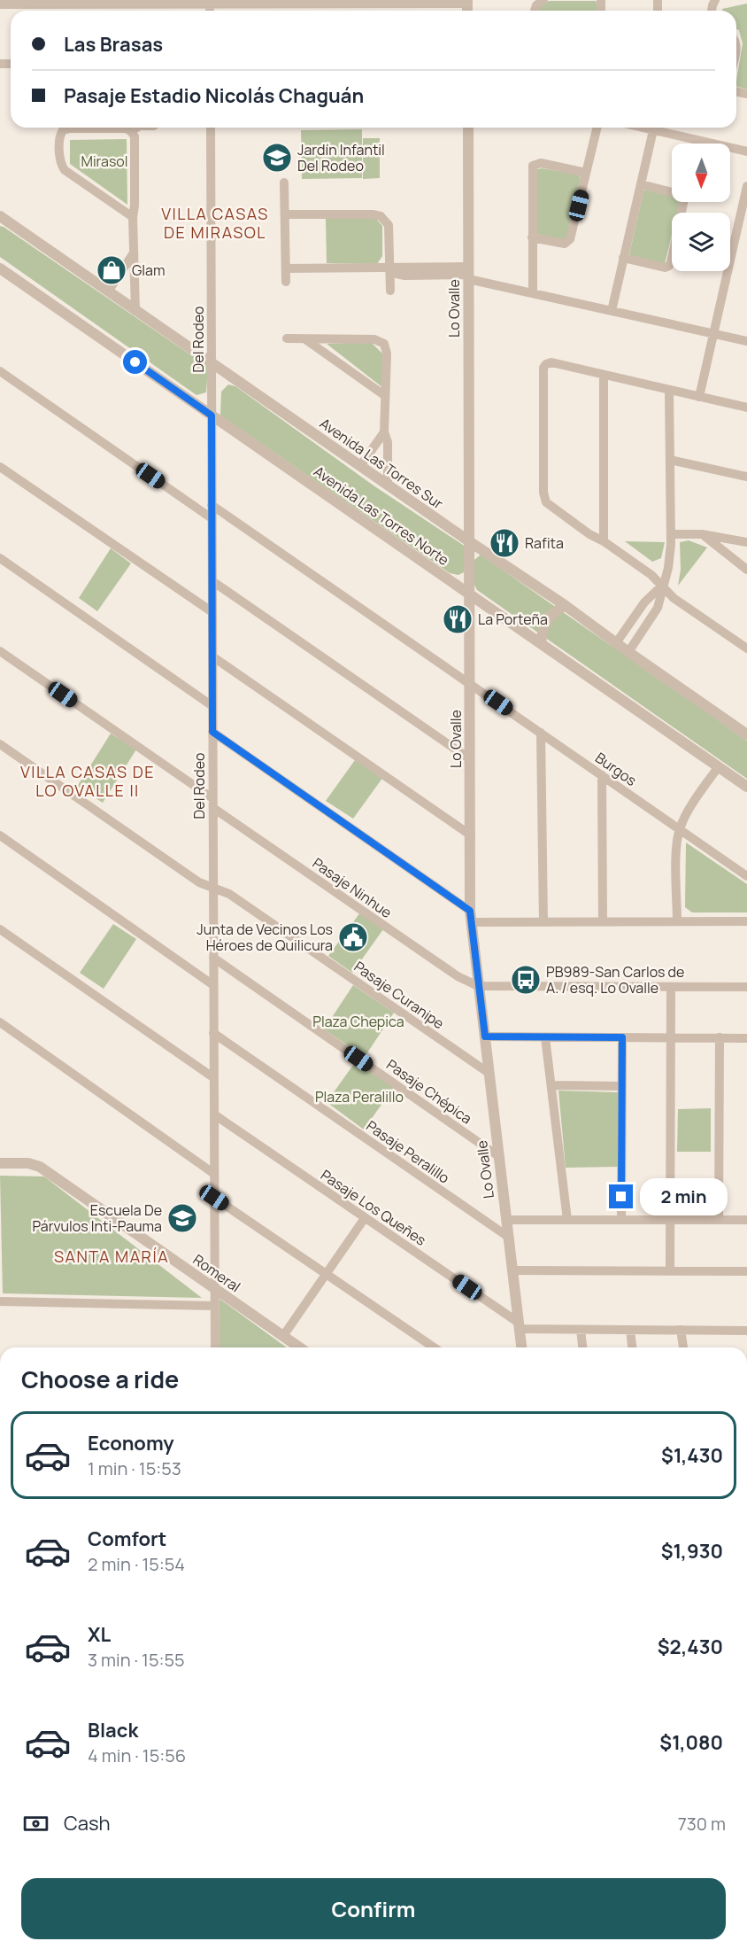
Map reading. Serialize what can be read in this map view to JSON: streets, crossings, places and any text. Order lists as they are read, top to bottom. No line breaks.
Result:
{"streets":{"street":["Lo Ovalle","Del Rodeo","Avenida Las Torres Sur","Avenida Las Torres Norte","Burgos","Pasaje Ninhue","Pasaje Curanipe","Pasaje Chépica","Pasaje Peralillo","Pasaje Los Queñes","Romeral"]},"crossings":[["Lo Ovalle","Avenida Las Torres Sur"],["Lo Ovalle","Avenida Las Torres Norte"],["Lo Ovalle","Burgos"],["Lo Ovalle","Pasaje Ninhue"],["Lo Ovalle","Pasaje Curanipe"],["Lo Ovalle","Pasaje Chépica"],["Lo Ovalle","Pasaje Peralillo"],["Lo Ovalle","Pasaje Los Queñes"],["Del Rodeo","Avenida Las Torres Sur"],["Del Rodeo","Avenida Las Torres Norte"],["Del Rodeo","Burgos"],["Del Rodeo","Pasaje Ninhue"],["Del Rodeo","Pasaje Curanipe"],["Del Rodeo","Pasaje Chépica"],["Del Rodeo","Pasaje Peralillo"],["Del Rodeo","Pasaje Los Queñes"],["Del Rodeo","Romeral"]],"districts":["VILLA CASAS DE MIRASOL","VILLA CASAS DE LO OVALLE II","SANTA MARÍA"],"parks":["Mirasol","Plaza Chepica","Plaza Peralillo"],"places":{"school or university":["Jardín Infantil Del Rodeo","Escuela De Párvulos Inti-Pauma"],"shop":["Glam"],"restaurant":["Rafita","La Porteña"],"public building":["Junta de Vecinos Los Héroes de Quilicura"],"bus stop":["PB989-San Carlos de A. / esq. Lo Ovalle"]},"north":"bottom","page":{"banner":["Las Brasas","Pasaje Estadio Nicolás Chaguán"],"bubble":"2 min","heading":"Choose a ride","list":[{"name":"Economy","note":"1 min · 15:53","value":"$1,430"},{"name":"Comfort","note":"2 min · 15:54","value":"$1,930"},{"name":"XL","note":"3 min · 15:55","value":"$2,430"},{"name":"Black","note":"4 min · 15:56","value":"$1,080"}],"pay":["Cash","730 m"],"buttons":"Confirm"}}
